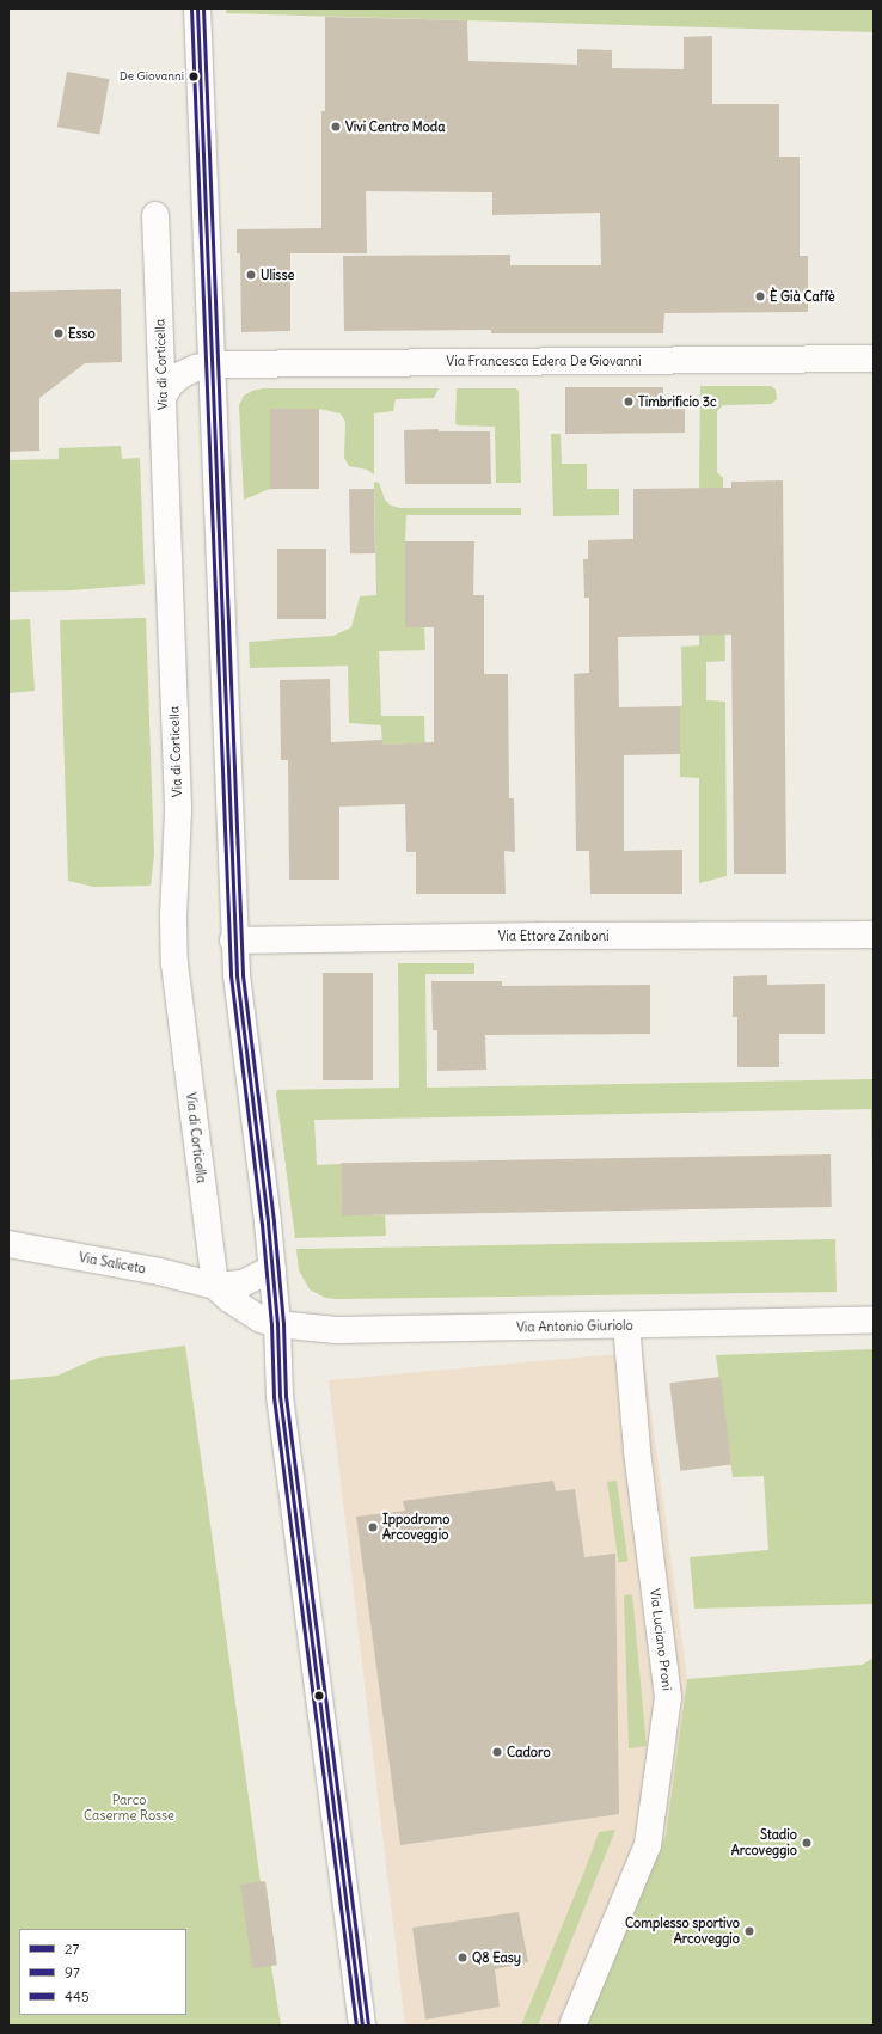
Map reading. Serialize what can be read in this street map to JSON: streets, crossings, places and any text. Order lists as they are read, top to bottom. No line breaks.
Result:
{"streets":{"main road":["Via Francesca Edera De Giovanni","Via di Corticella","Via Ettore Zaniboni","Via Saliceto","Via Antonio Giuriolo","Via Luciano Proni"]},"crossings":[["Via Francesca Edera De Giovanni","Via di Corticella"],["Via di Corticella","Via Saliceto"],["Via di Corticella","Via Antonio Giuriolo"],["Via Saliceto","Via Antonio Giuriolo"],["Via Antonio Giuriolo","Via Luciano Proni"]],"parks":["Parco Caserme Rosse"],"places":["De Giovanni","Vivi Centro Moda","Ulisse","È Già Caffè","Esso","Timbrificio 3c","Ippodromo Arcoveggio","Cadoro","Stadio Arcoveggio","Complesso sportivo Arcoveggio","Q8 Easy"],"lines":["transit line 27","transit line 97","transit line 445"],"legend":["27","97","445"]}
